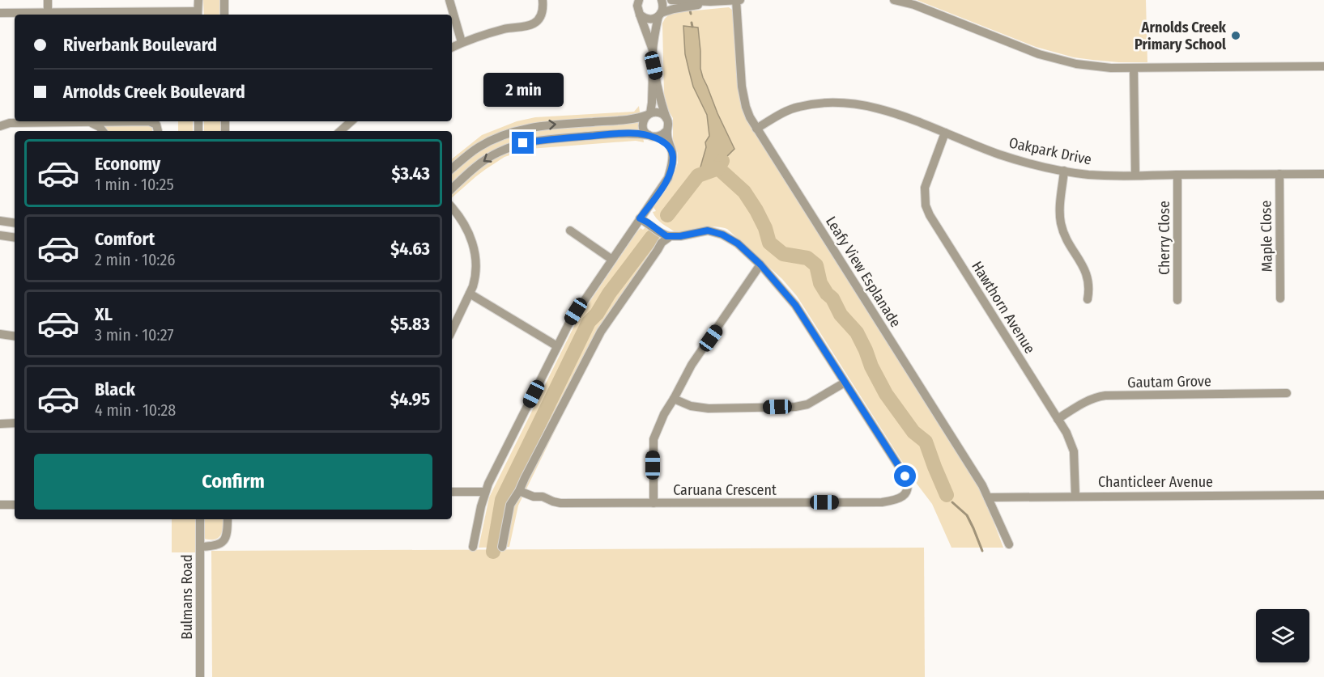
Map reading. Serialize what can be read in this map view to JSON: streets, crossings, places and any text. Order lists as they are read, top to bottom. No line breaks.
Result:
{"streets":{"street":["Oakpark Drive","Maple Close","Cherry Close","Leafy View Esplanade","Hawthorn Avenue","Gautam Grove","Chanticleer Avenue","Caruana Crescent","Bulmans Road"]},"crossings":[["Oakpark Drive","Maple Close"],["Oakpark Drive","Cherry Close"],["Oakpark Drive","Leafy View Esplanade"],["Oakpark Drive","Hawthorn Avenue"],["Leafy View Esplanade","Chanticleer Avenue"],["Hawthorn Avenue","Gautam Grove"],["Hawthorn Avenue","Chanticleer Avenue"]],"places":["Arnolds Creek Primary School"],"page":{"banner":["Riverbank Boulevard","Arnolds Creek Boulevard"],"bubble":"2 min","list":[{"name":"Economy","note":"1 min · 10:25","value":"$3.43"},{"name":"Comfort","note":"2 min · 10:26","value":"$4.63"},{"name":"XL","note":"3 min · 10:27","value":"$5.83"},{"name":"Black","note":"4 min · 10:28","value":"$4.95"}],"buttons":"Confirm"}}
